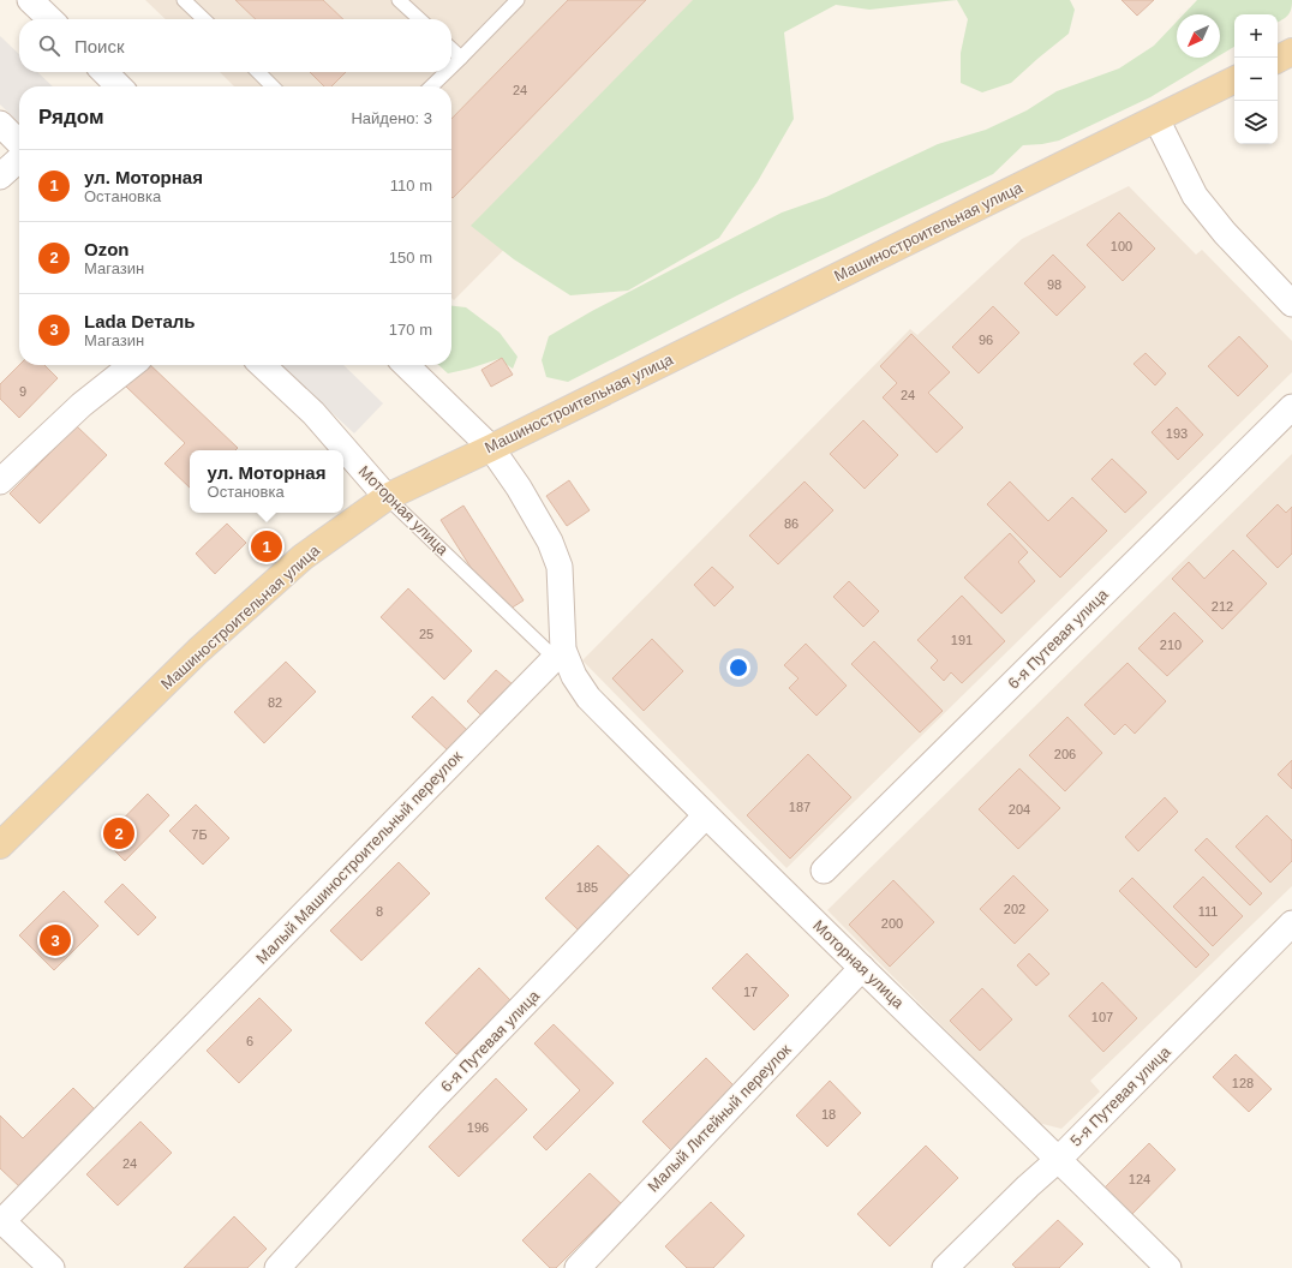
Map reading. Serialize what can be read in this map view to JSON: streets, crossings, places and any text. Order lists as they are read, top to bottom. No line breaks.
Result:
{"streets":{"main road":["Машиностроительная улица"],"street":["Моторная улица","6-я Путевая улица","Малый Машиностроительный переулок","5-я Путевая улица","Малый Литейный переулок"]},"crossings":[["Машиностроительная улица","Моторная улица"],["Моторная улица","6-я Путевая улица"],["Моторная улица","Малый Машиностроительный переулок"],["Моторная улица","5-я Путевая улица"],["Моторная улица","Малый Литейный переулок"]],"house_numbers":["24","100","98","96","9","24","193","86","212","25","191","210","82","206","187","204","7Б","185","202","8","111","200","17","107","6","128","18","196","24","124"],"north":"bottom left","page":{"map_buttons":["+","−"],"search":"Поиск","heading":["Рядом","Найдено: 3"],"list":[{"mark":"1","name":"ул. Моторная","note":"Остановка","value":"110 m"},{"mark":"2","name":"Ozon","note":"Магазин","value":"150 m"},{"mark":"3","name":"Lada Dеталь","note":"Магазин","value":"170 m"}],"popup":["ул. Моторная","Остановка"],"pins":["1","2","3"]}}
